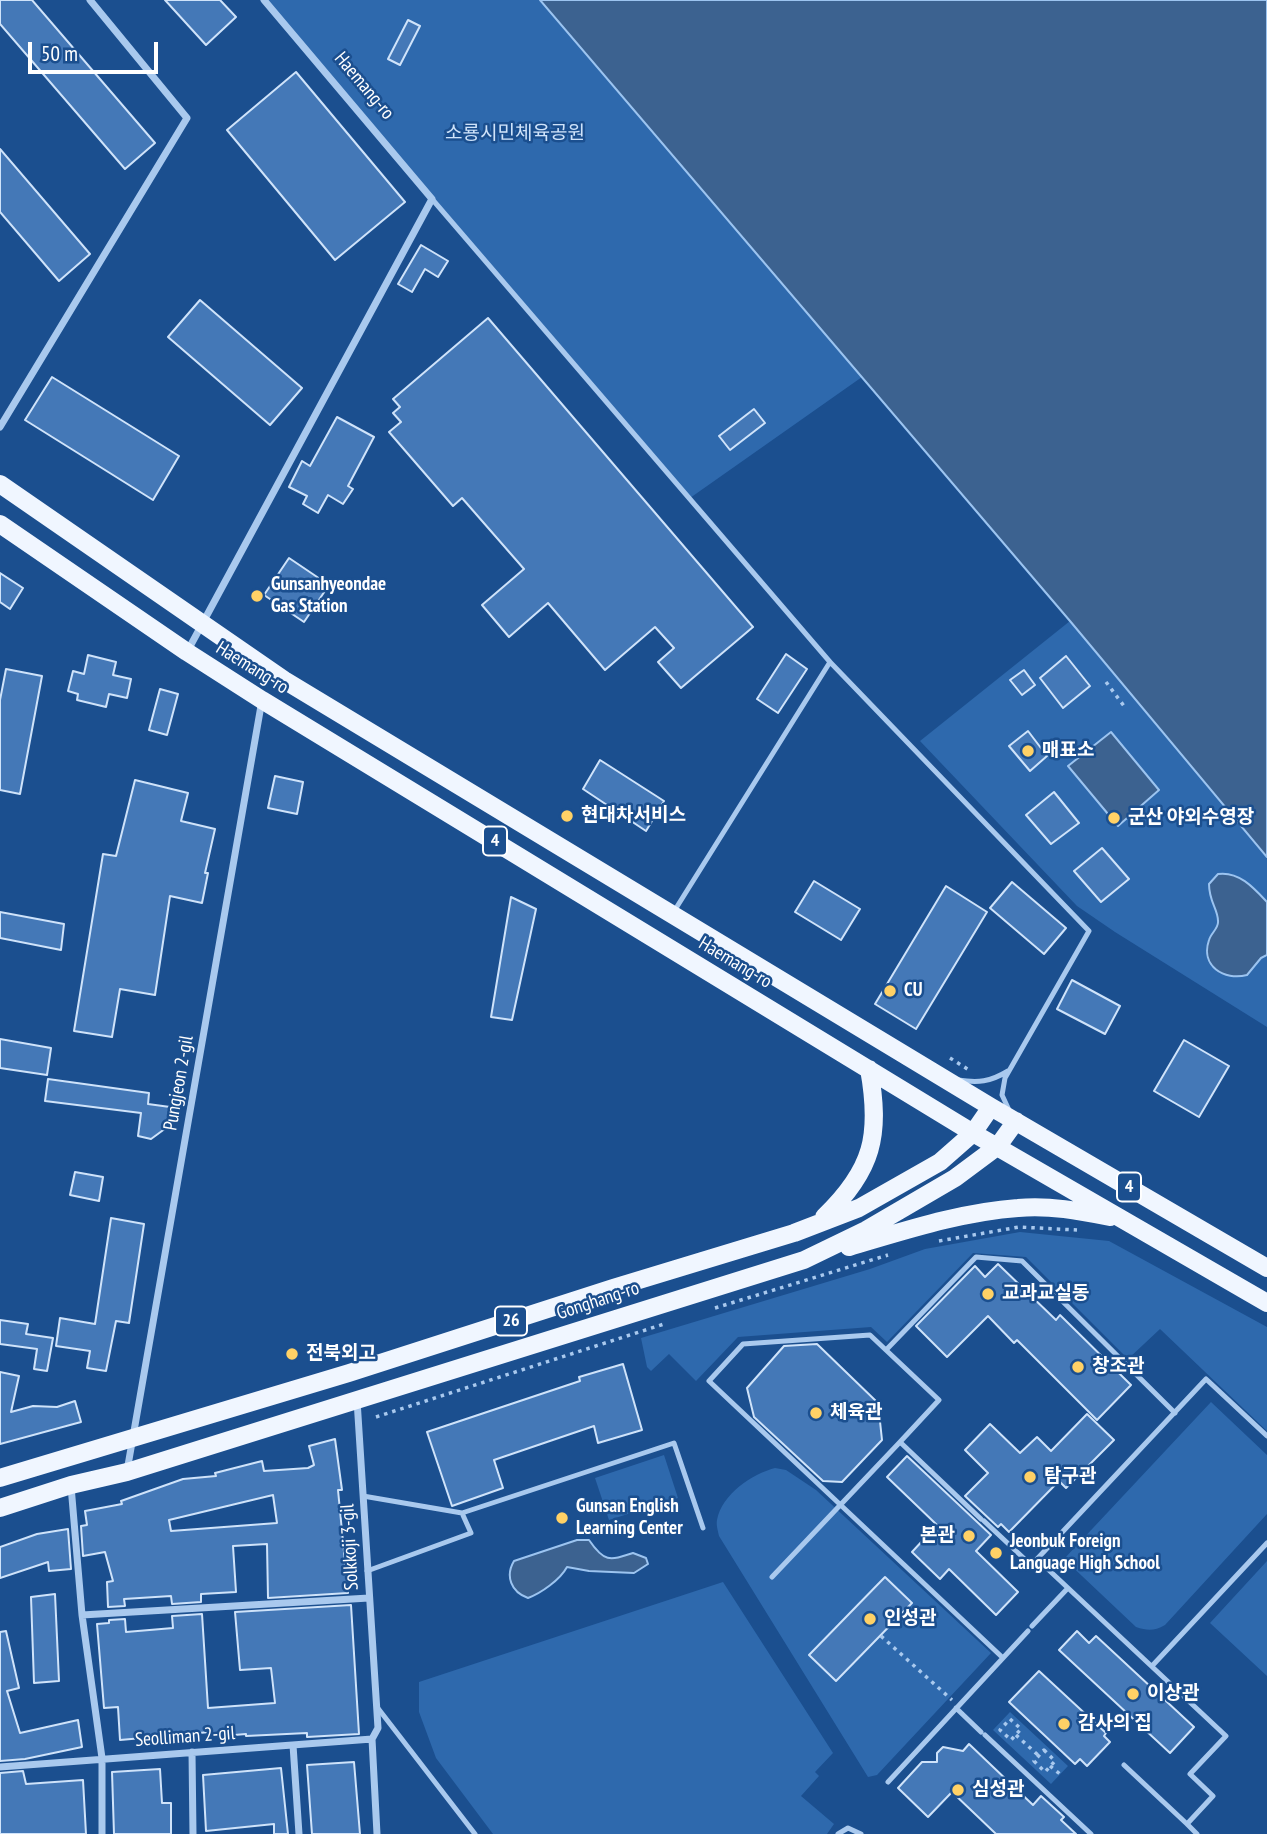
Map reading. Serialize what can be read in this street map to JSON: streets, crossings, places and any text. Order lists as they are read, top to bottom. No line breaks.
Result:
{"streets":{"main road":["Haemang-ro","4","Gonghang-ro","26"],"street":["Pungjeon 2-gil","Solkkoji 3-gil","Seolliman 2-gil"]},"crossings":[["Haemang-ro","Pungjeon 2-gil"],["Haemang-ro","Gonghang-ro"],["Haemang-ro","26"],["Pungjeon 2-gil","Gonghang-ro"],["Gonghang-ro","26"],["Gonghang-ro","Solkkoji 3-gil"],["Solkkoji 3-gil","Seolliman 2-gil"]],"parks":["소룡시민체육공원"],"places":["Gunsanhyeondae Gas Station","매표소","현대차서비스","군산 야외수영장","CU","교과교실동","전북외고","창조관","체육관","탐구관","Gunsan English Learning Center","본관","Jeonbuk Foreign Language High School","인성관","이상관","감사의 집","심성관"],"scale_bar":"50 m"}
